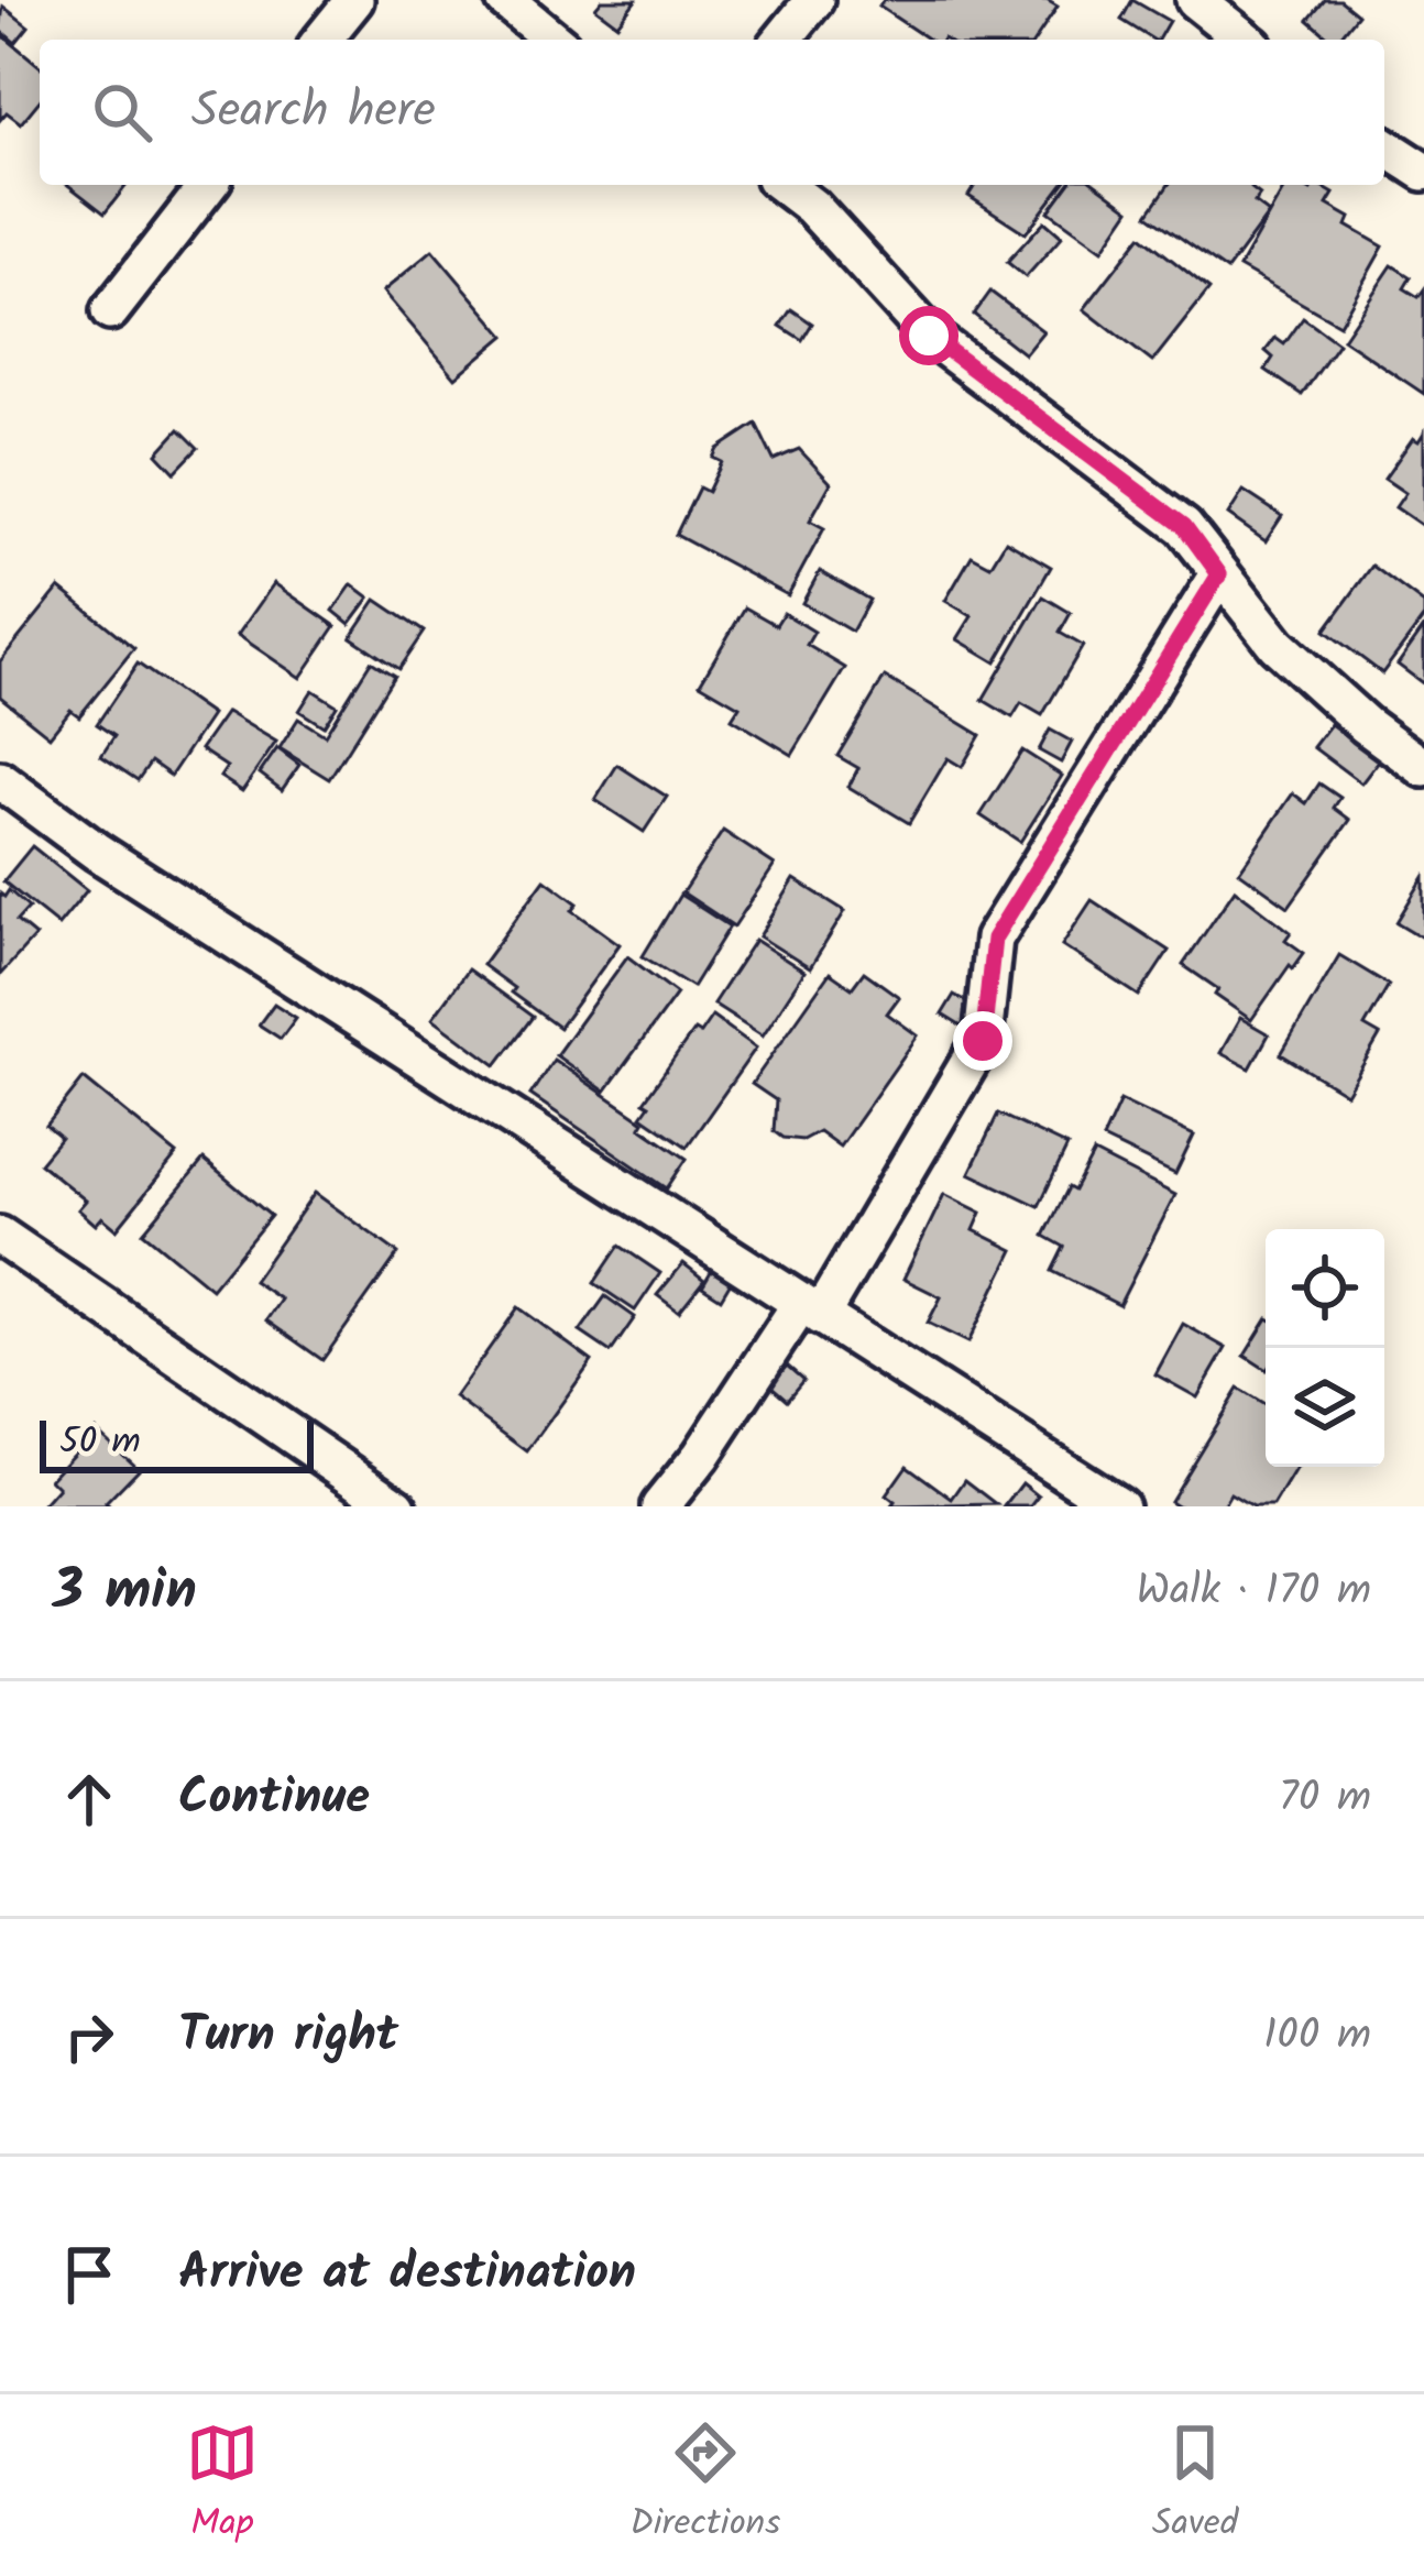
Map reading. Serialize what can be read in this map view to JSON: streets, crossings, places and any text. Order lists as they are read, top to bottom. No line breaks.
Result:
{"scale_bar":"50 m","page":{"search":"Search here","scale":"50 m","heading":["3 min","Walk · 170 m"],"list":[["Continue","70 m"],["Turn right","100 m"],"Arrive at destination"],"nav":["Map","Directions","Saved"]}}
